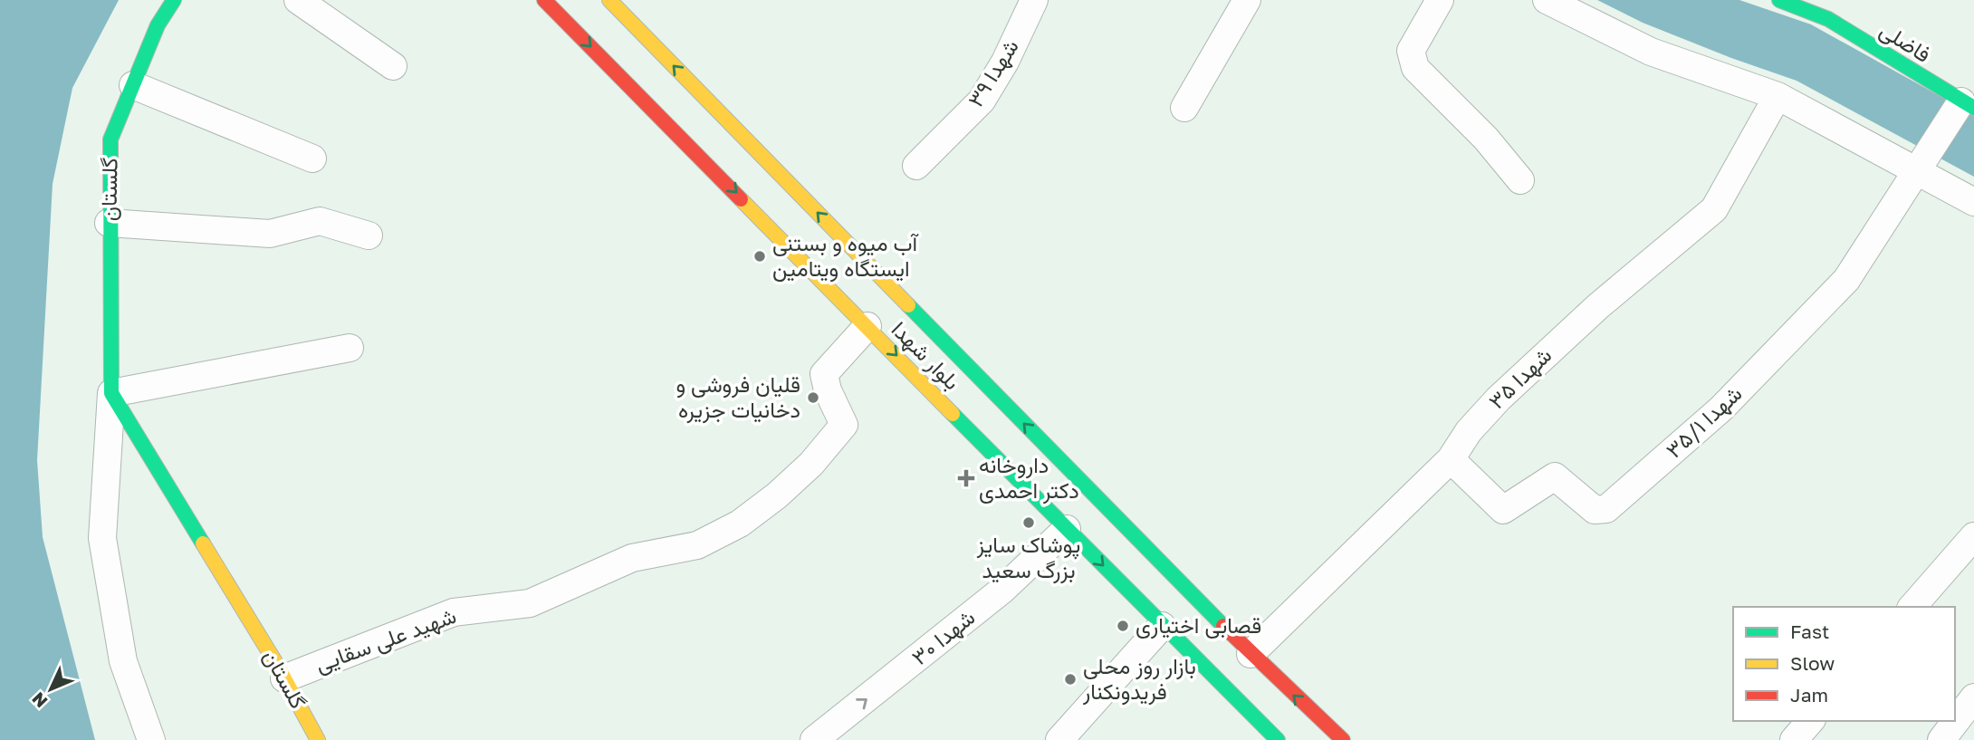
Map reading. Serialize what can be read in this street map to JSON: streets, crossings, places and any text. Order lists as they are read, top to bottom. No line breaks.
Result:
{"streets":{"main road":["فاضلی","گلستان","بلوار شهدا"],"street":["شهدا ۳۹","شهدا ۳۵","شهدا ۳۵/۱","شهدا ۳۰","شهید علی سقایی"]},"crossings":[["گلستان","شهید علی سقایی"],["بلوار شهدا","شهدا ۳۵"],["بلوار شهدا","شهدا ۳۰"],["بلوار شهدا","شهید علی سقایی"],["شهدا ۳۵","شهدا ۳۵/۱"]],"places":{"other":["آب میوه و بستنی ایستگاه ویتامین","قلیان فروشی و دخانیات جزیره","پوشاک سایز بزرگ سعید","قصابی اختیاری","بازار روز محلی فریدونکنار"],"health":["داروخانه دکتر احمدی"]},"legend":["Fast","Slow","Jam"],"north":"bottom left"}
